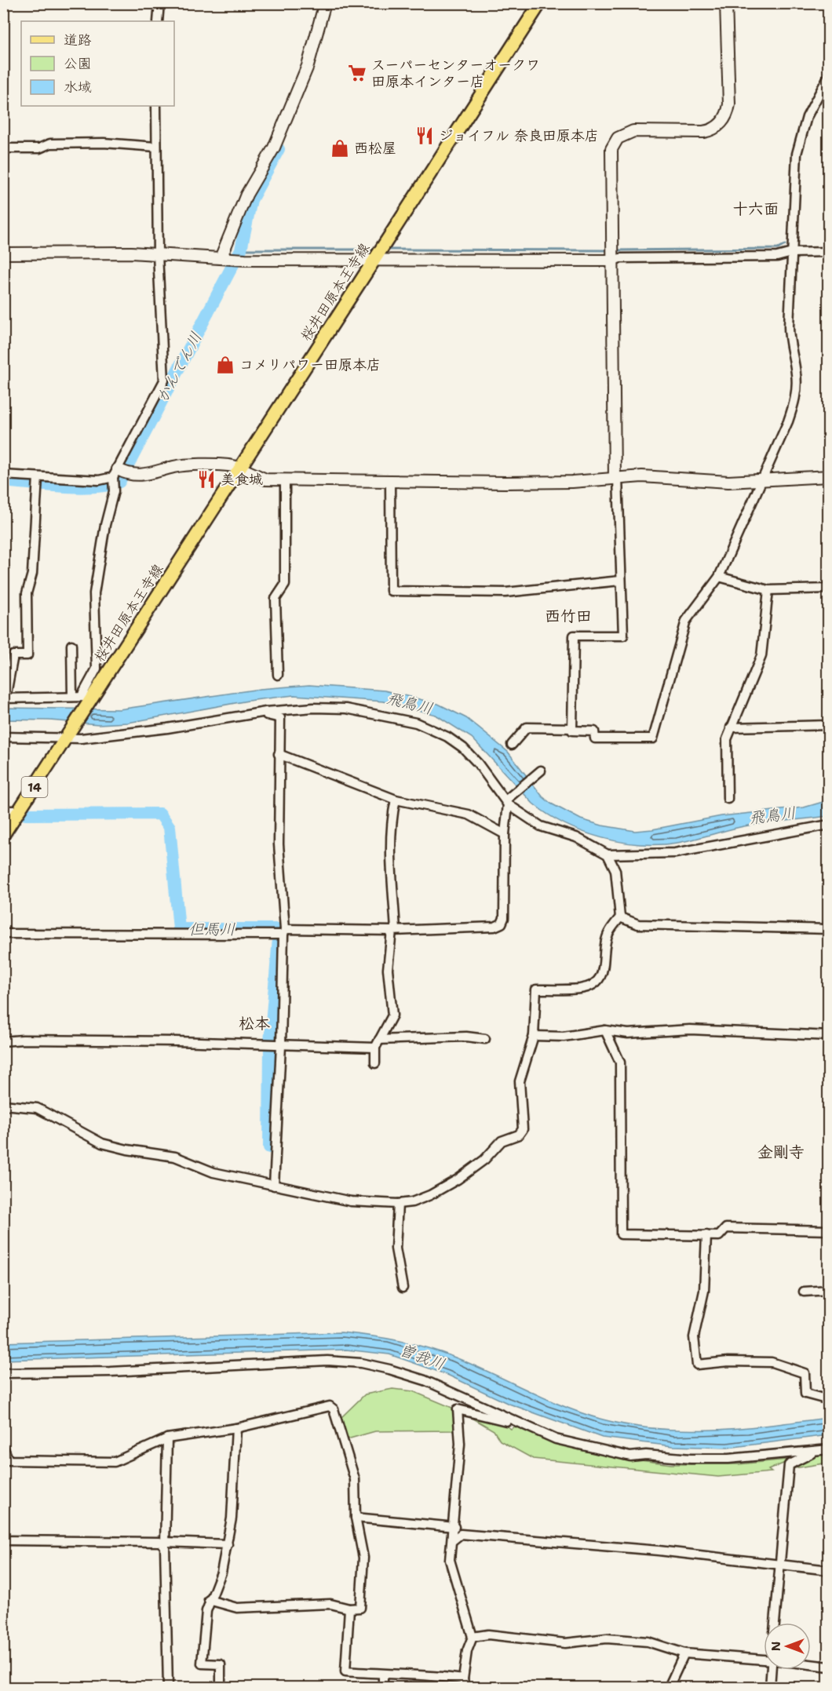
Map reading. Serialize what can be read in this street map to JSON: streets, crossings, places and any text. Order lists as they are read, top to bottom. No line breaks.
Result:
{"streets":{"main road":["桜井田原本王寺線","14"]},"districts":["十六面","西竹田","松本","金剛寺"],"water":["かんでん川","飛鳥川","但馬川","曽我川"],"places":{"supermarket":["スーパーセンターオークワ 田原本インター店"],"restaurant":["ジョイフル 奈良田原本店","美食城"],"shop":["西松屋","コメリパワー田原本店"]},"legend":["道路","公園","水域"],"north":"left"}
